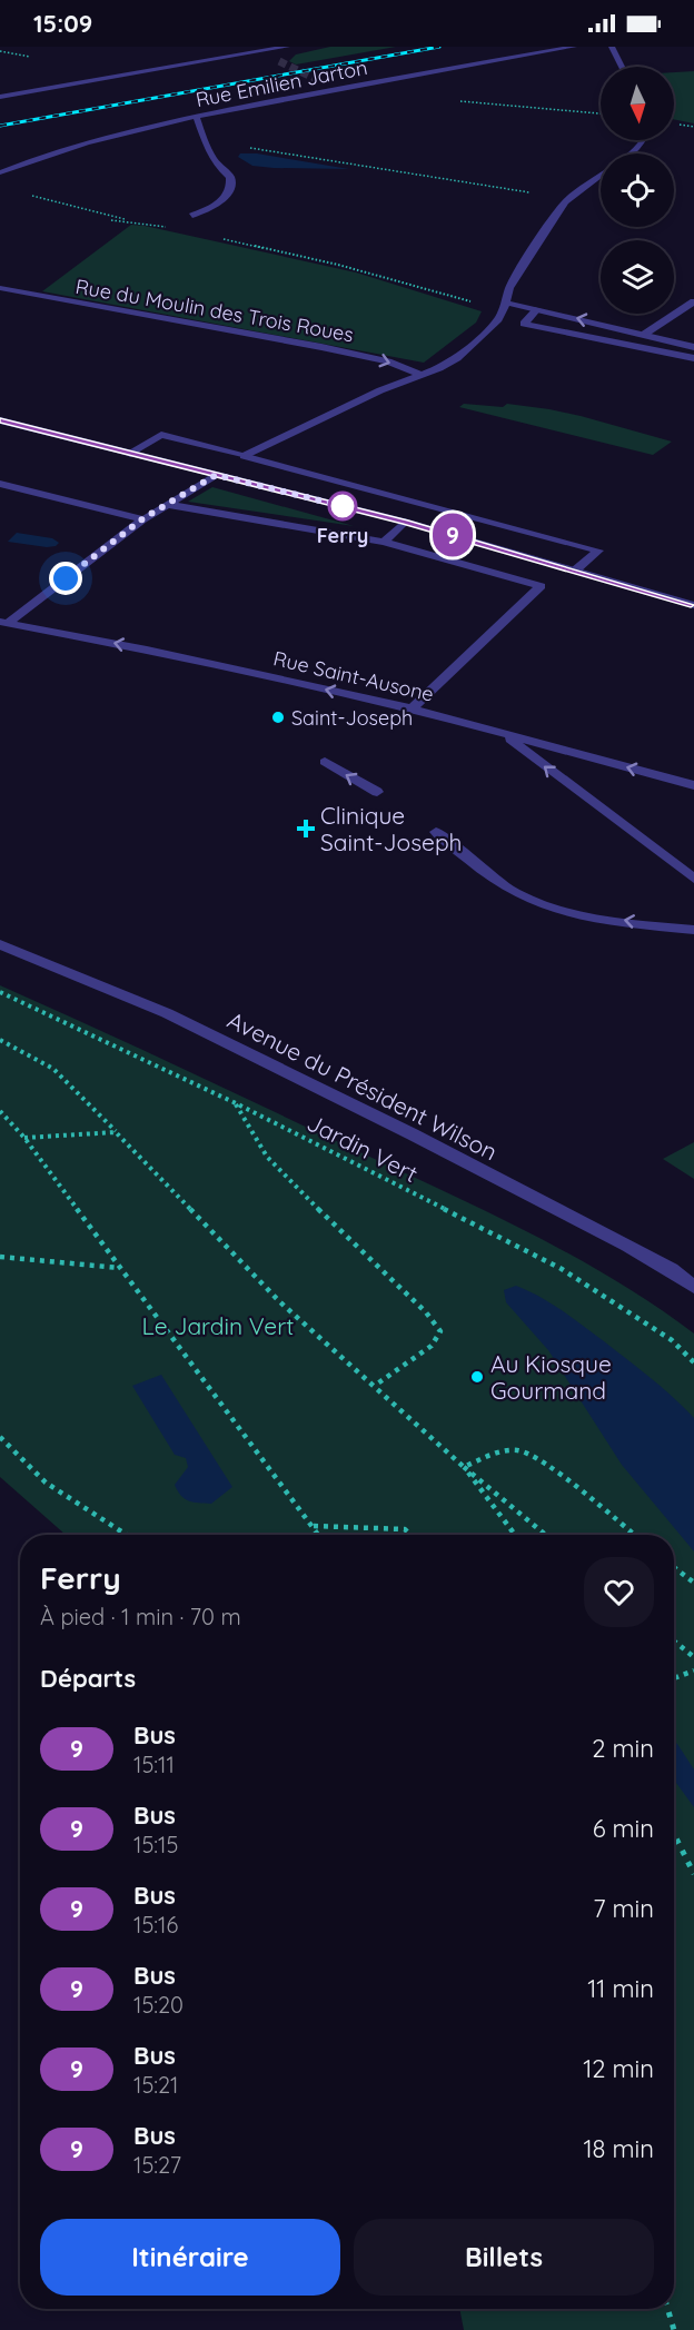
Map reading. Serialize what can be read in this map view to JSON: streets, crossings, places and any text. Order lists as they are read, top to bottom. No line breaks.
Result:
{"streets":{"street":["Rue Emilien Jarton","Rue du Moulin des Trois Roues","Rue Saint-Ausone","Avenue du Président Wilson"],"path":["Jardin Vert"]},"parks":["Le Jardin Vert"],"places":{"other":["Ferry","Saint-Joseph","Au Kiosque Gourmand"],"health":["Clinique Saint-Joseph"]},"lines":["bus line 9"],"north":"bottom","page":{"status":"15:09","on_map":"9","heading":[["Ferry","À pied · 1 min · 70 m"],"Départs"],"list":[{"mark":"9","name":"Bus","note":"15:11","value":"2 min"},{"mark":"9","name":"Bus","note":"15:15","value":"6 min"},{"mark":"9","name":"Bus","note":"15:16","value":"7 min"},{"mark":"9","name":"Bus","note":"15:20","value":"11 min"},{"mark":"9","name":"Bus","note":"15:21","value":"12 min"},{"mark":"9","name":"Bus","note":"15:27","value":"18 min"}],"buttons":["Itinéraire","Billets"]}}
